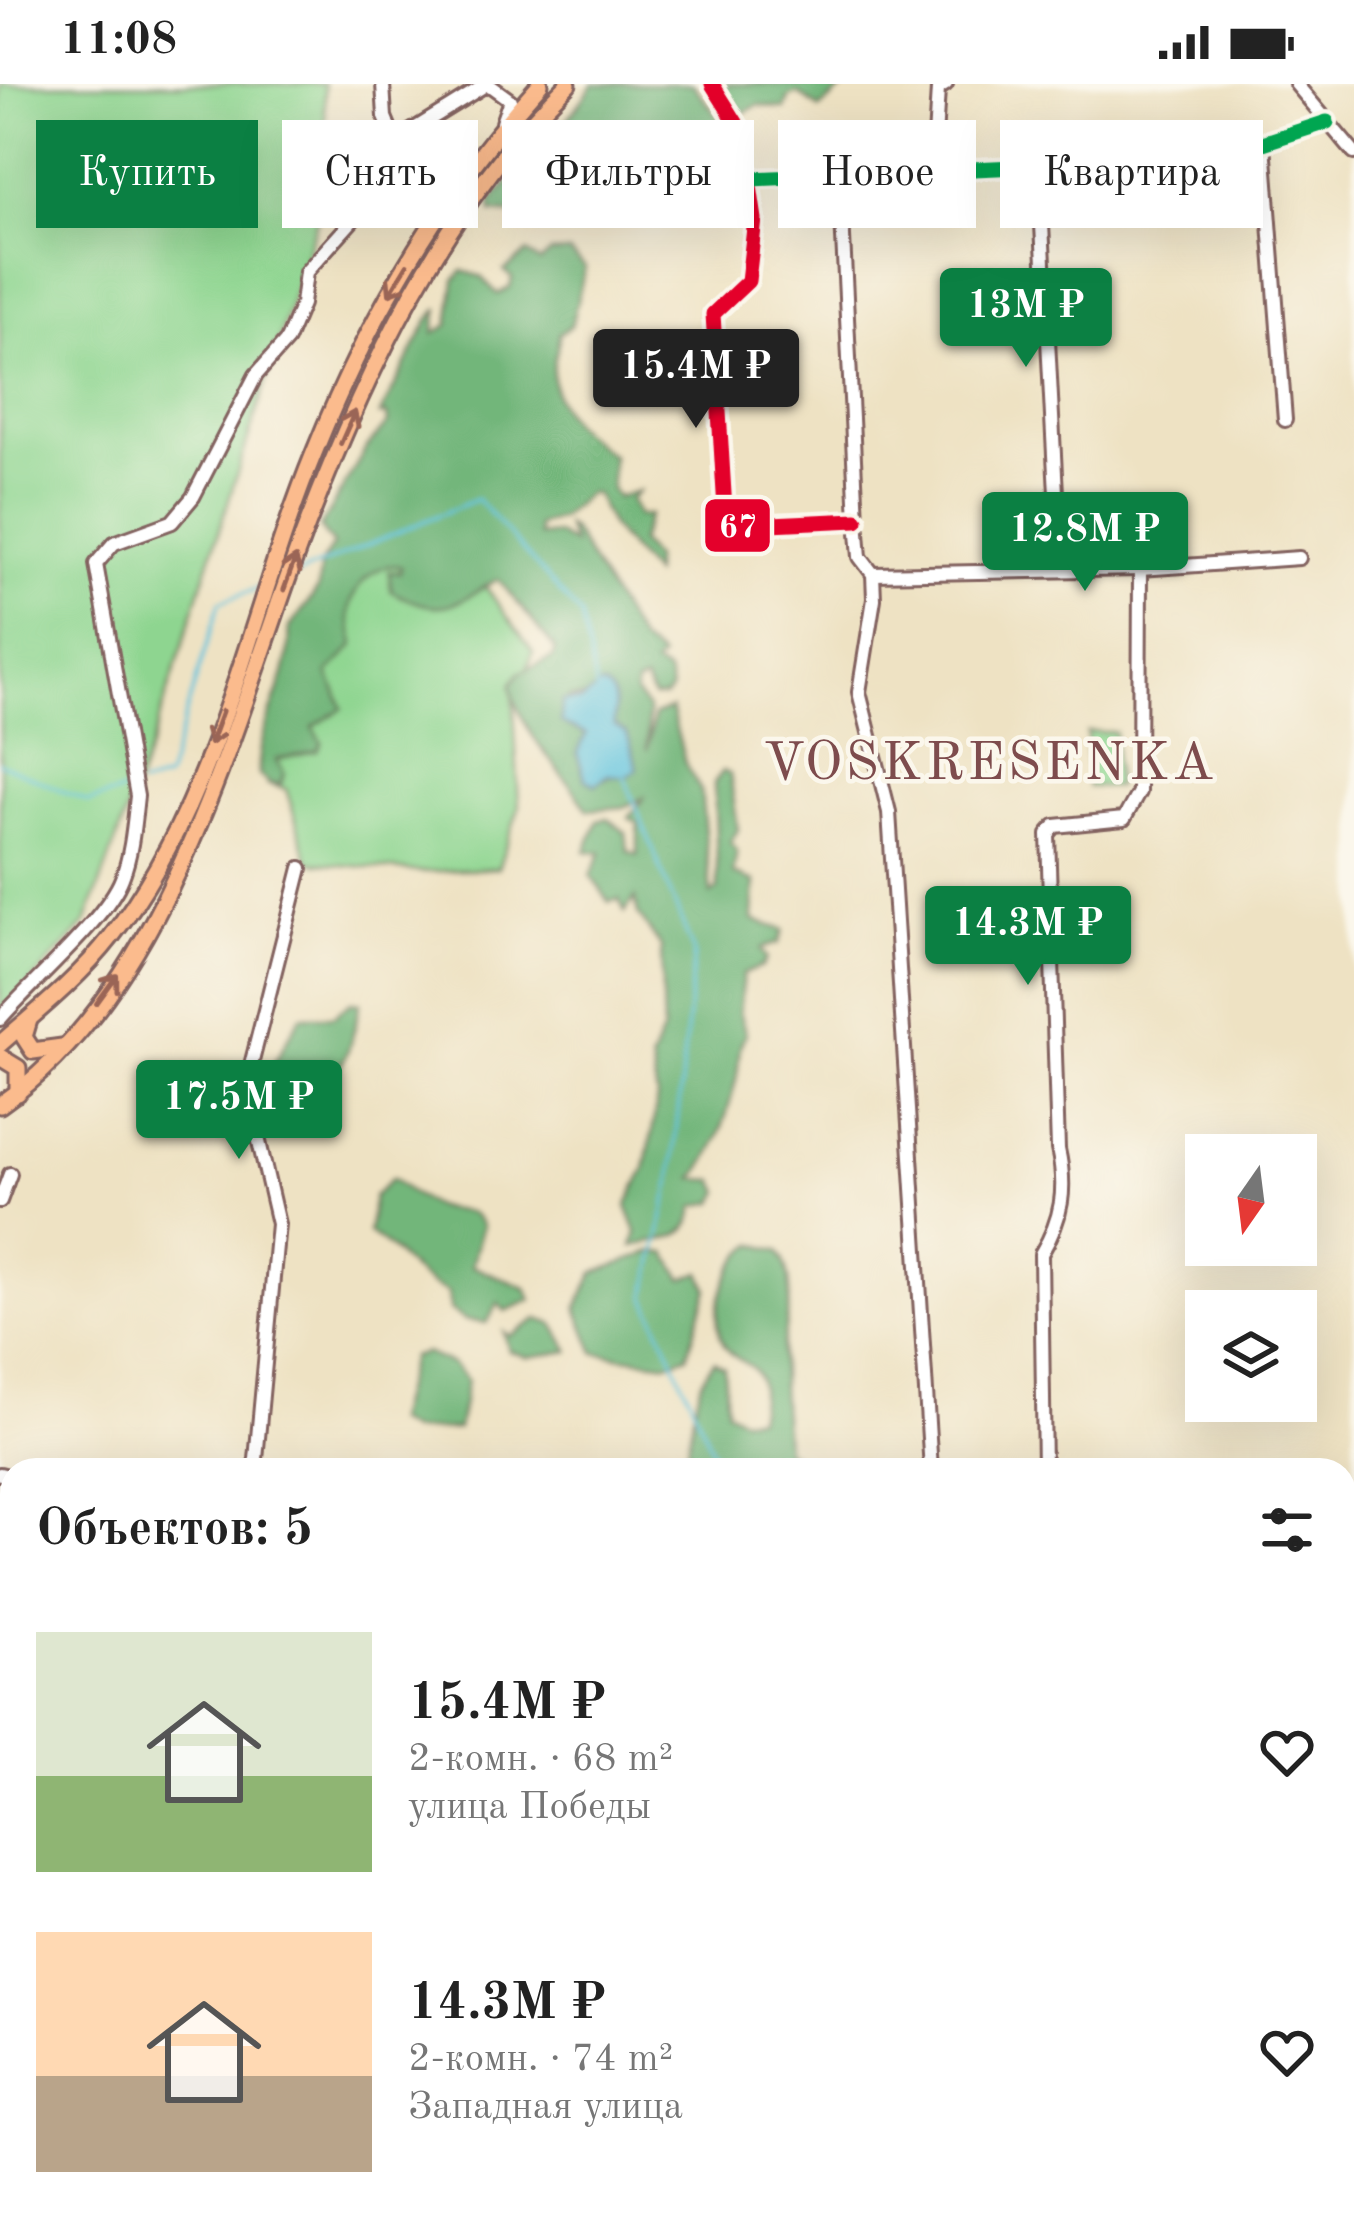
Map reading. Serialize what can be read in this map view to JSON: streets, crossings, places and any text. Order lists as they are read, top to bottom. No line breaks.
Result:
{"districts":["VOSKRESENKA"],"lines":["transit line 67"],"north":"bottom","page":{"status":"11:08","chip":["Купить","Снять","Фильтры","Новое","Квартира"],"price":["13M ₽","15.4M ₽","12.8M ₽","14.3M ₽","17.5M ₽"],"heading":"Объектов: 5","list":[{"name":"15.4M ₽","note":"2-комн. · 68 m² · улица Победы"},{"name":"14.3M ₽","note":"2-комн. · 74 m² · Западная улица"}]}}
